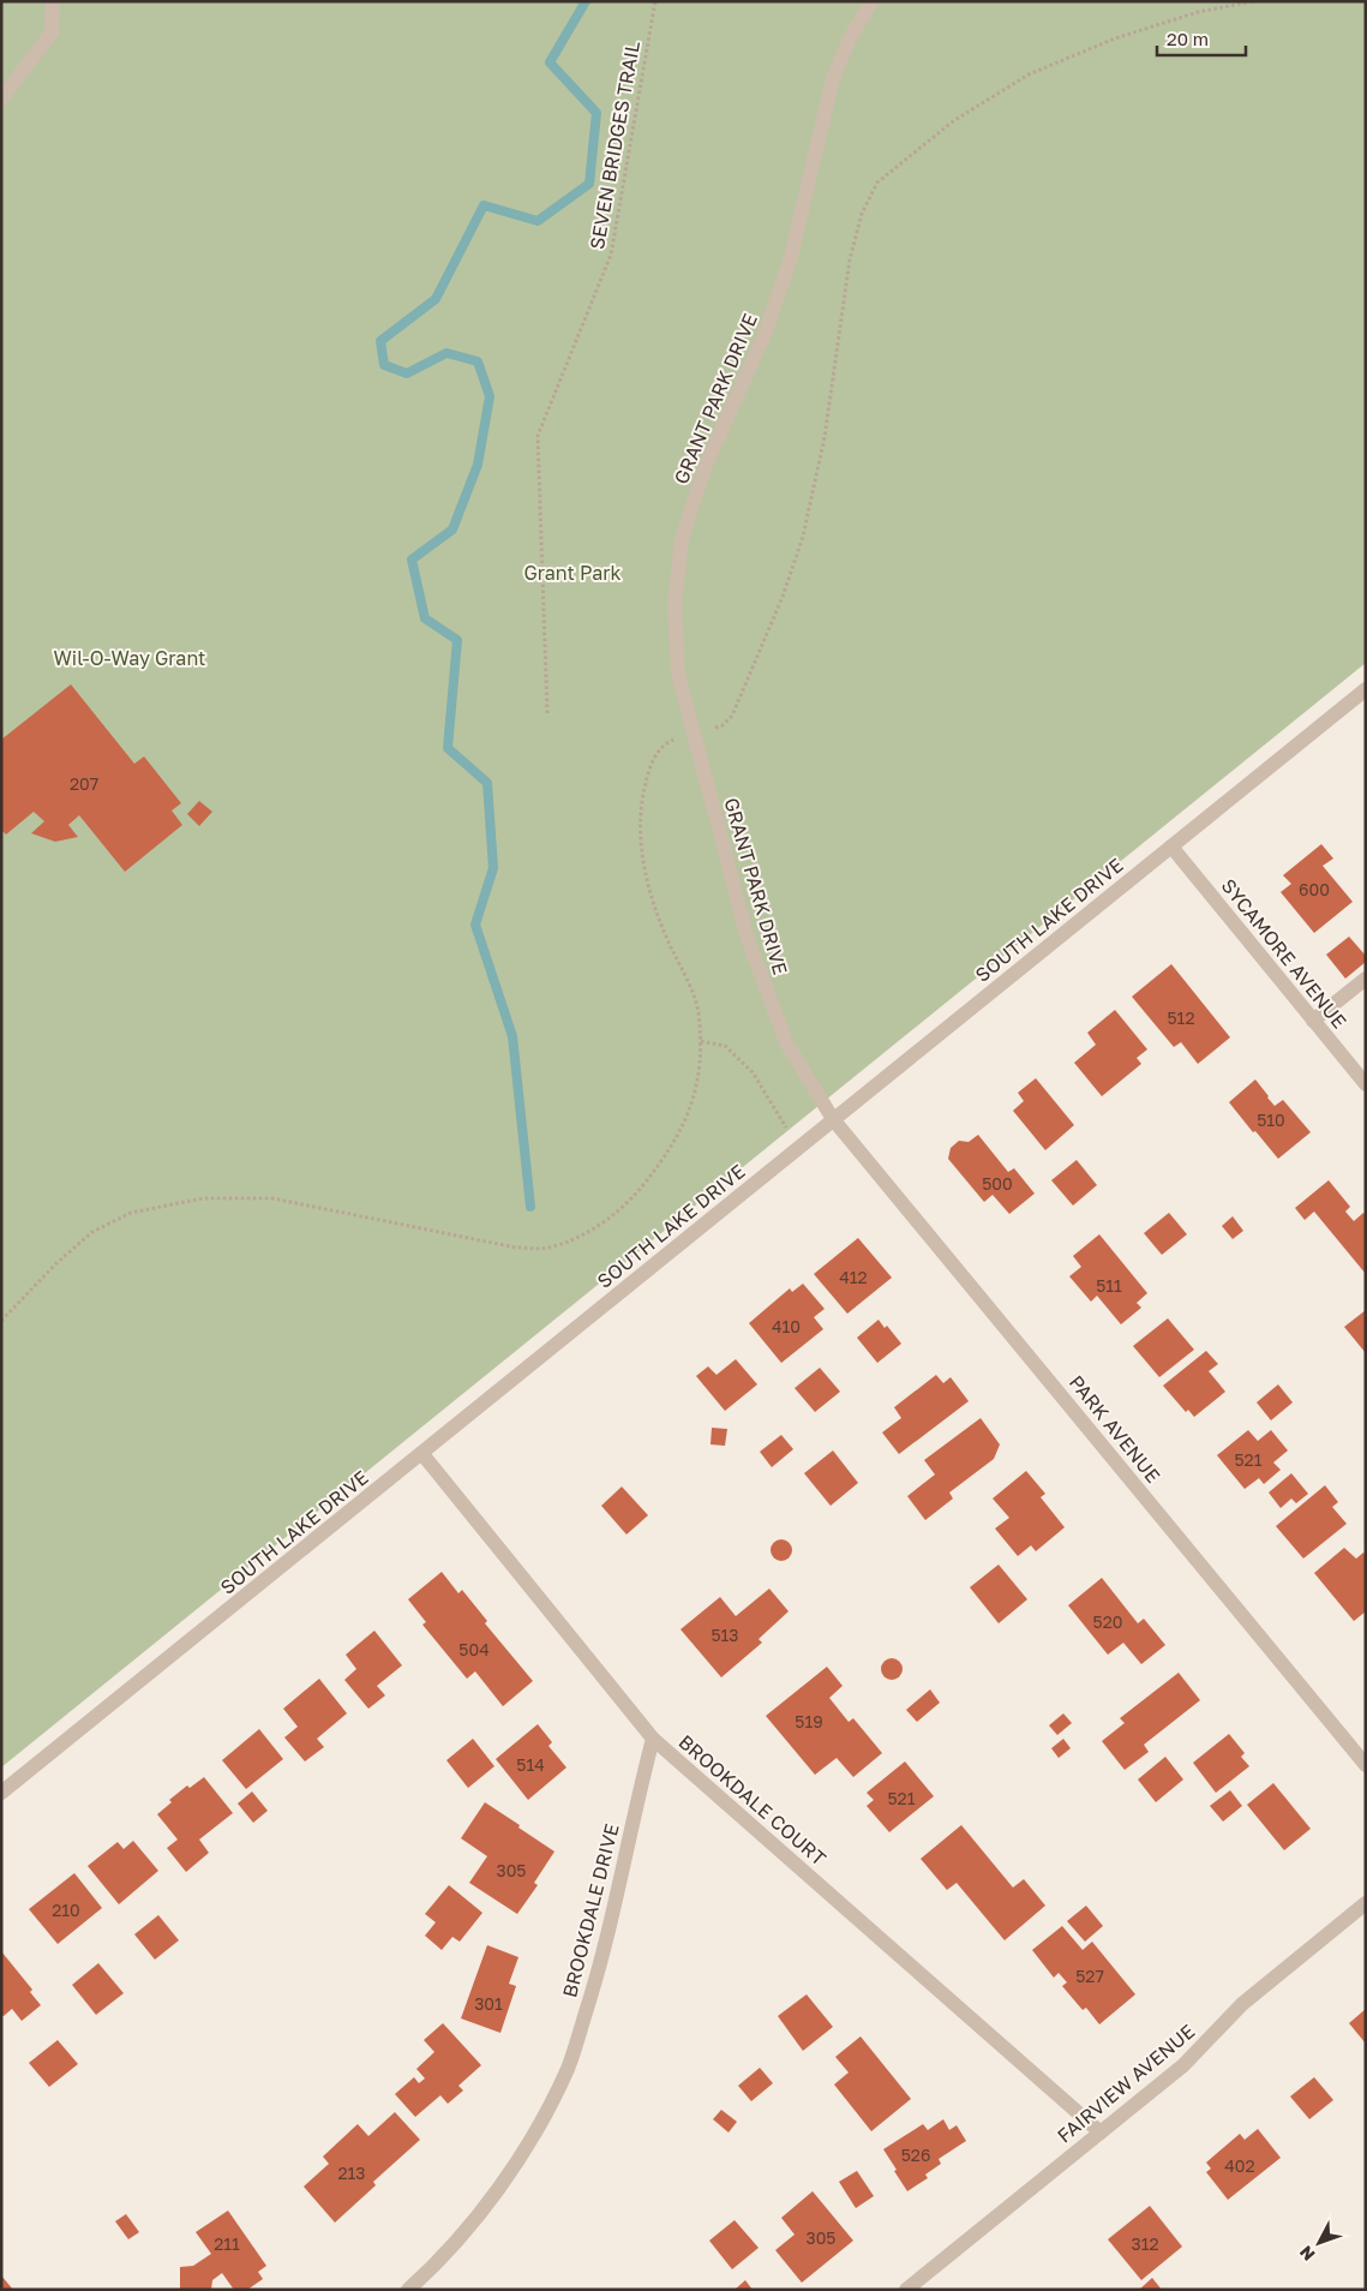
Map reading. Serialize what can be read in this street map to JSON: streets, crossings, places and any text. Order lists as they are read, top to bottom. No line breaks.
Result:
{"streets":{"street":["GRANT PARK DRIVE","SOUTH LAKE DRIVE","SYCAMORE AVENUE","PARK AVENUE","BROOKDALE COURT","BROOKDALE DRIVE","FAIRVIEW AVENUE"],"path":["SEVEN BRIDGES TRAIL"]},"crossings":[["GRANT PARK DRIVE","SOUTH LAKE DRIVE"],["GRANT PARK DRIVE","PARK AVENUE"],["SOUTH LAKE DRIVE","SYCAMORE AVENUE"],["SOUTH LAKE DRIVE","PARK AVENUE"],["SOUTH LAKE DRIVE","BROOKDALE COURT"],["BROOKDALE COURT","BROOKDALE DRIVE"],["BROOKDALE COURT","FAIRVIEW AVENUE"]],"parks":["Grant Park","Wil-O-Way Grant"],"house_numbers":["207","600","512","510","500","412","511","410","521","520","513","504","519","514","521","305","210","527","301","526","402","213","305","211","312"],"scale_bar":"20 m","north":"bottom left"}
